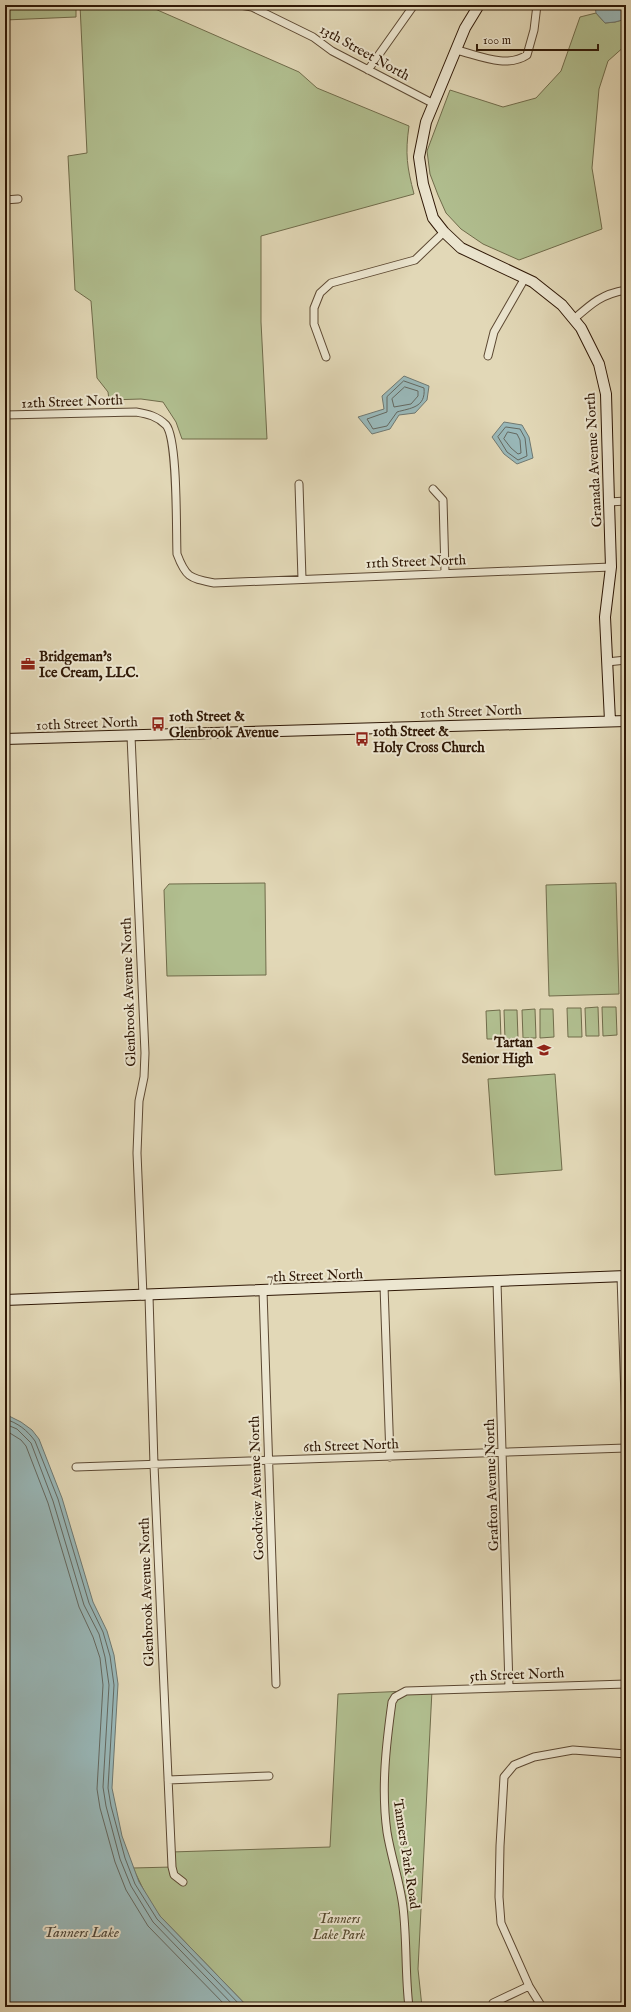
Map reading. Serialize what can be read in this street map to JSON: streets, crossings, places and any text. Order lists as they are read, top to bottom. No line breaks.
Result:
{"streets":{"street":["13th Street North","12th Street North","Granada Avenue North","11th Street North","10th Street North","Glenbrook Avenue North","7th Street North","6th Street North","Grafton Avenue North","Goodview Avenue North","5th Street North","Tanners Park Road"]},"crossings":[["13th Street North","Granada Avenue North"],["12th Street North","11th Street North"],["Granada Avenue North","11th Street North"],["Granada Avenue North","10th Street North"],["10th Street North","Glenbrook Avenue North"],["Glenbrook Avenue North","7th Street North"],["Glenbrook Avenue North","6th Street North"],["7th Street North","Grafton Avenue North"],["7th Street North","Goodview Avenue North"],["6th Street North","Grafton Avenue North"],["6th Street North","Goodview Avenue North"],["Grafton Avenue North","5th Street North"],["5th Street North","Tanners Park Road"]],"water":["Tanners Lake"],"parks":["Tanners Lake Park"],"places":{"office":["Bridgeman's Ice Cream, LLC."],"bus stop":["10th Street & Glenbrook Avenue","10th Street & Holy Cross Church"],"school or university":["Tartan Senior High"]},"scale_bar":"100 m"}
